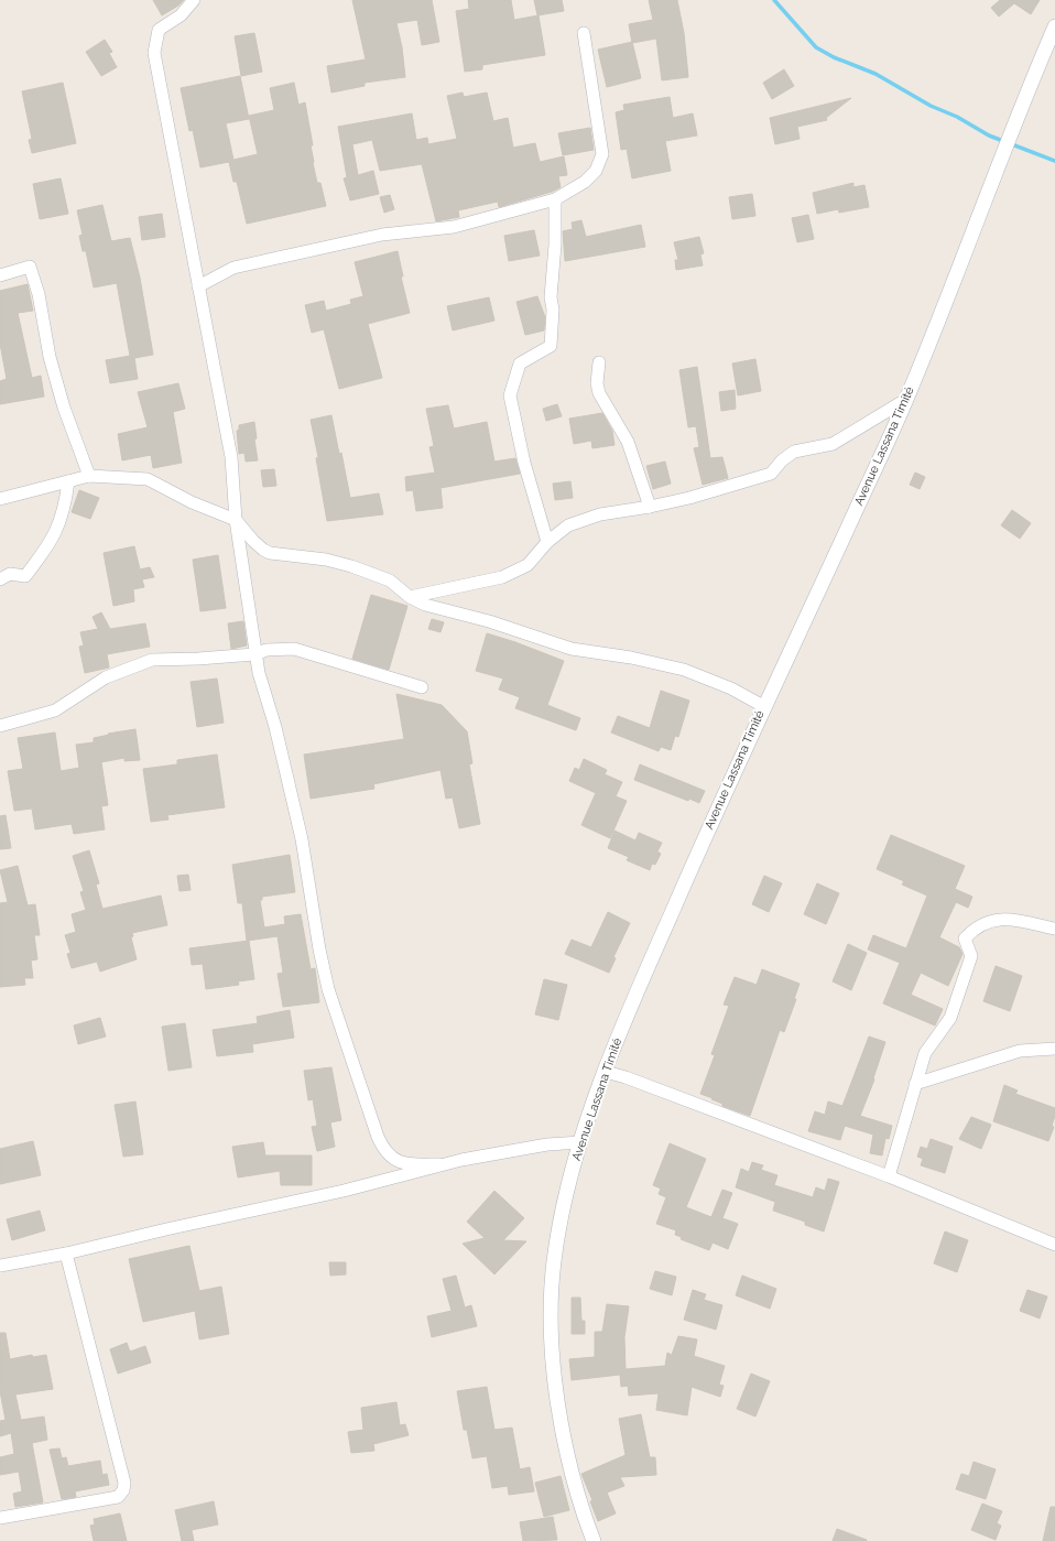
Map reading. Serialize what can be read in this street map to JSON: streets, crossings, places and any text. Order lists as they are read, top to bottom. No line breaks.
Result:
{"streets":{"street":["Avenue Lassana Timité"]}}
